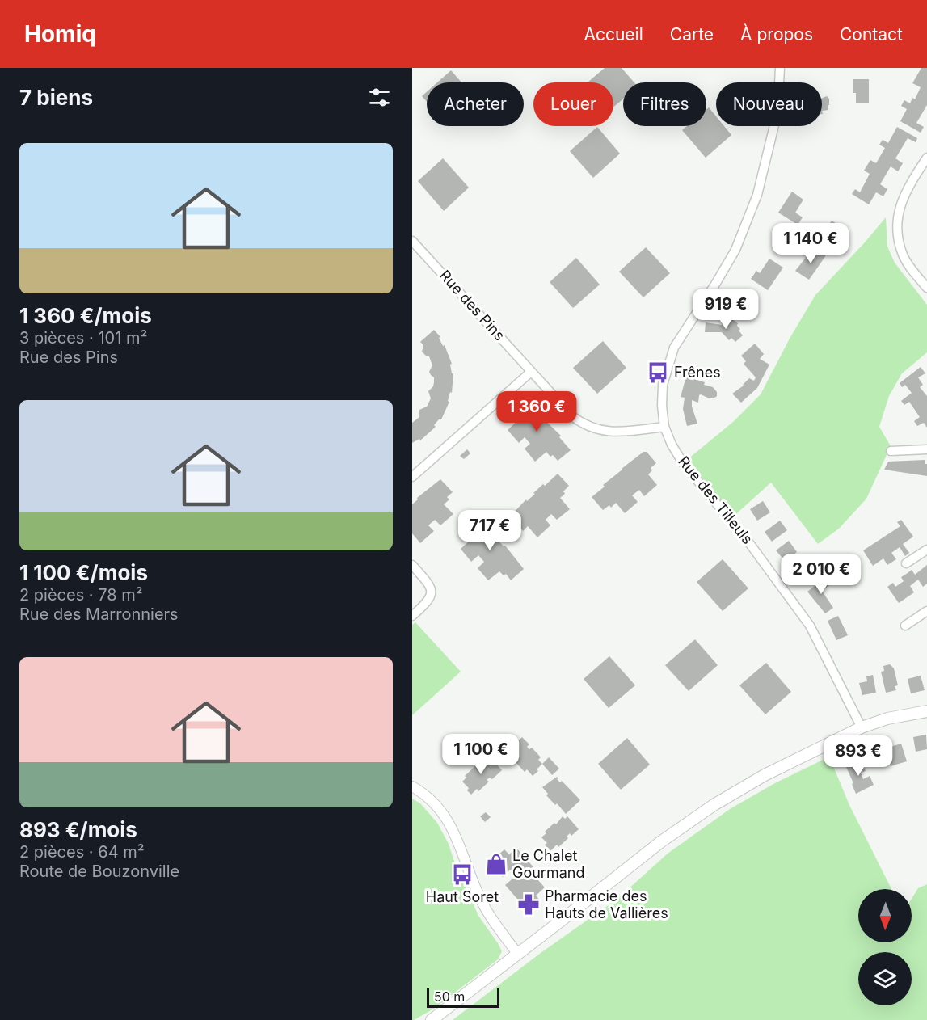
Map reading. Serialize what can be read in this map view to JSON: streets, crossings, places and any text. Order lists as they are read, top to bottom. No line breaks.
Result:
{"streets":{"street":["Rue des Pins","Rue des Tilleuls"]},"crossings":[["Rue des Pins","Rue des Tilleuls"]],"places":{"bus stop":["Frênes","Haut Soret"],"shop":["Le Chalet Gourmand"],"pharmacy":["Pharmacie des Hauts de Vallières"]},"scale_bar":"50 m","north":"bottom","page":{"header":"Homiq","nav":["Accueil","Carte","À propos","Contact"],"heading":"7 biens","chip":["Acheter","Louer","Filtres","Nouveau"],"list":[{"name":"1 360 €/mois","note":"3 pièces · 101 m² · Rue des Pins"},{"name":"1 100 €/mois","note":"2 pièces · 78 m² · Rue des Marronniers"},{"name":"893 €/mois","note":"2 pièces · 64 m² · Route de Bouzonville"}],"price":["1 140 €","919 €","1 360 €","717 €","2 010 €","1 100 €","893 €"],"scale":"50 m"}}
